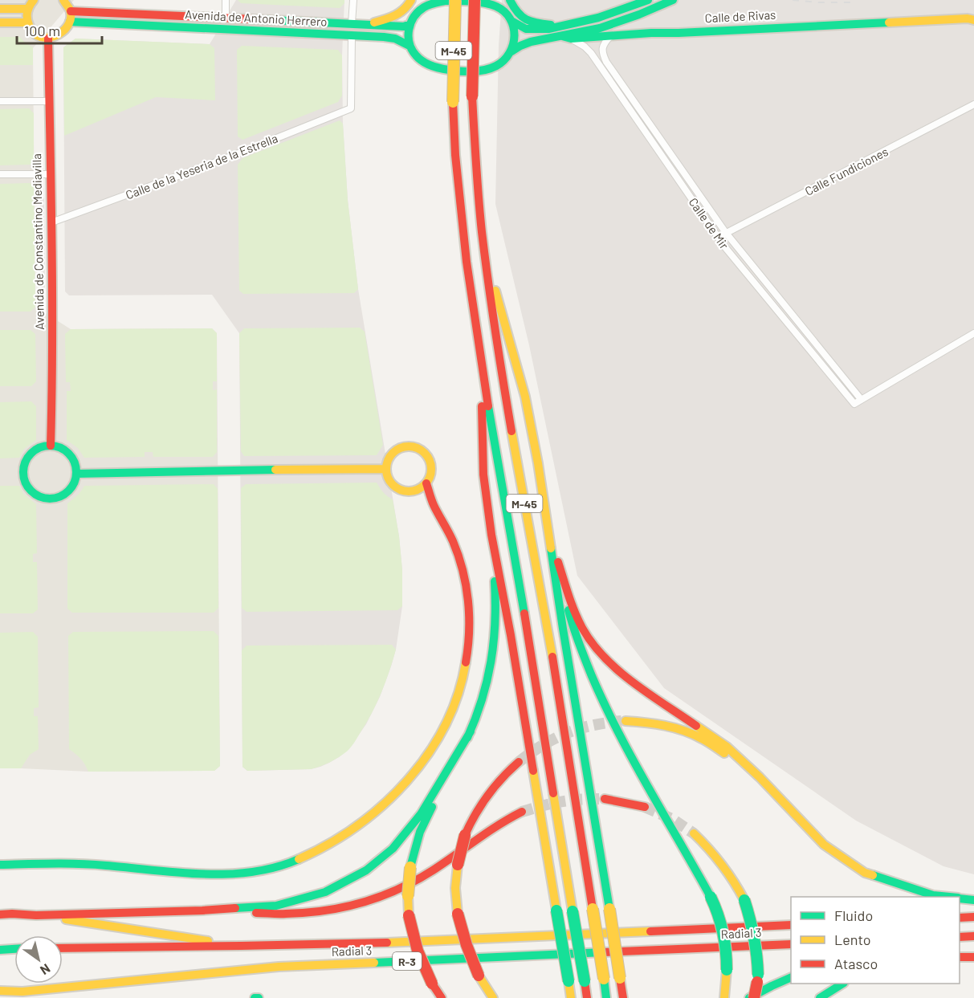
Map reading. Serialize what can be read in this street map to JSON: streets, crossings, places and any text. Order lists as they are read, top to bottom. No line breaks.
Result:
{"streets":{"main road":["Calle de Rivas","Avenida de Antonio Herrero","M-45","Avenida de Constantino Mediavilla","Radial 3","R-3"],"street":["Calle de la Yeseria de la Estrella","Calle Fundiciones","Calle de Mir"]},"crossings":[["Calle de Rivas","Avenida de Antonio Herrero"],["Calle de Rivas","M-45"],["Calle de Rivas","Calle de Mir"],["Avenida de Antonio Herrero","M-45"],["Avenida de Antonio Herrero","Calle de la Yeseria de la Estrella"],["Calle de la Yeseria de la Estrella","Avenida de Constantino Mediavilla"],["Calle Fundiciones","Calle de Mir"]],"legend":["Fluido","Lento","Atasco"],"scale_bar":"100 m","north":"bottom right"}
